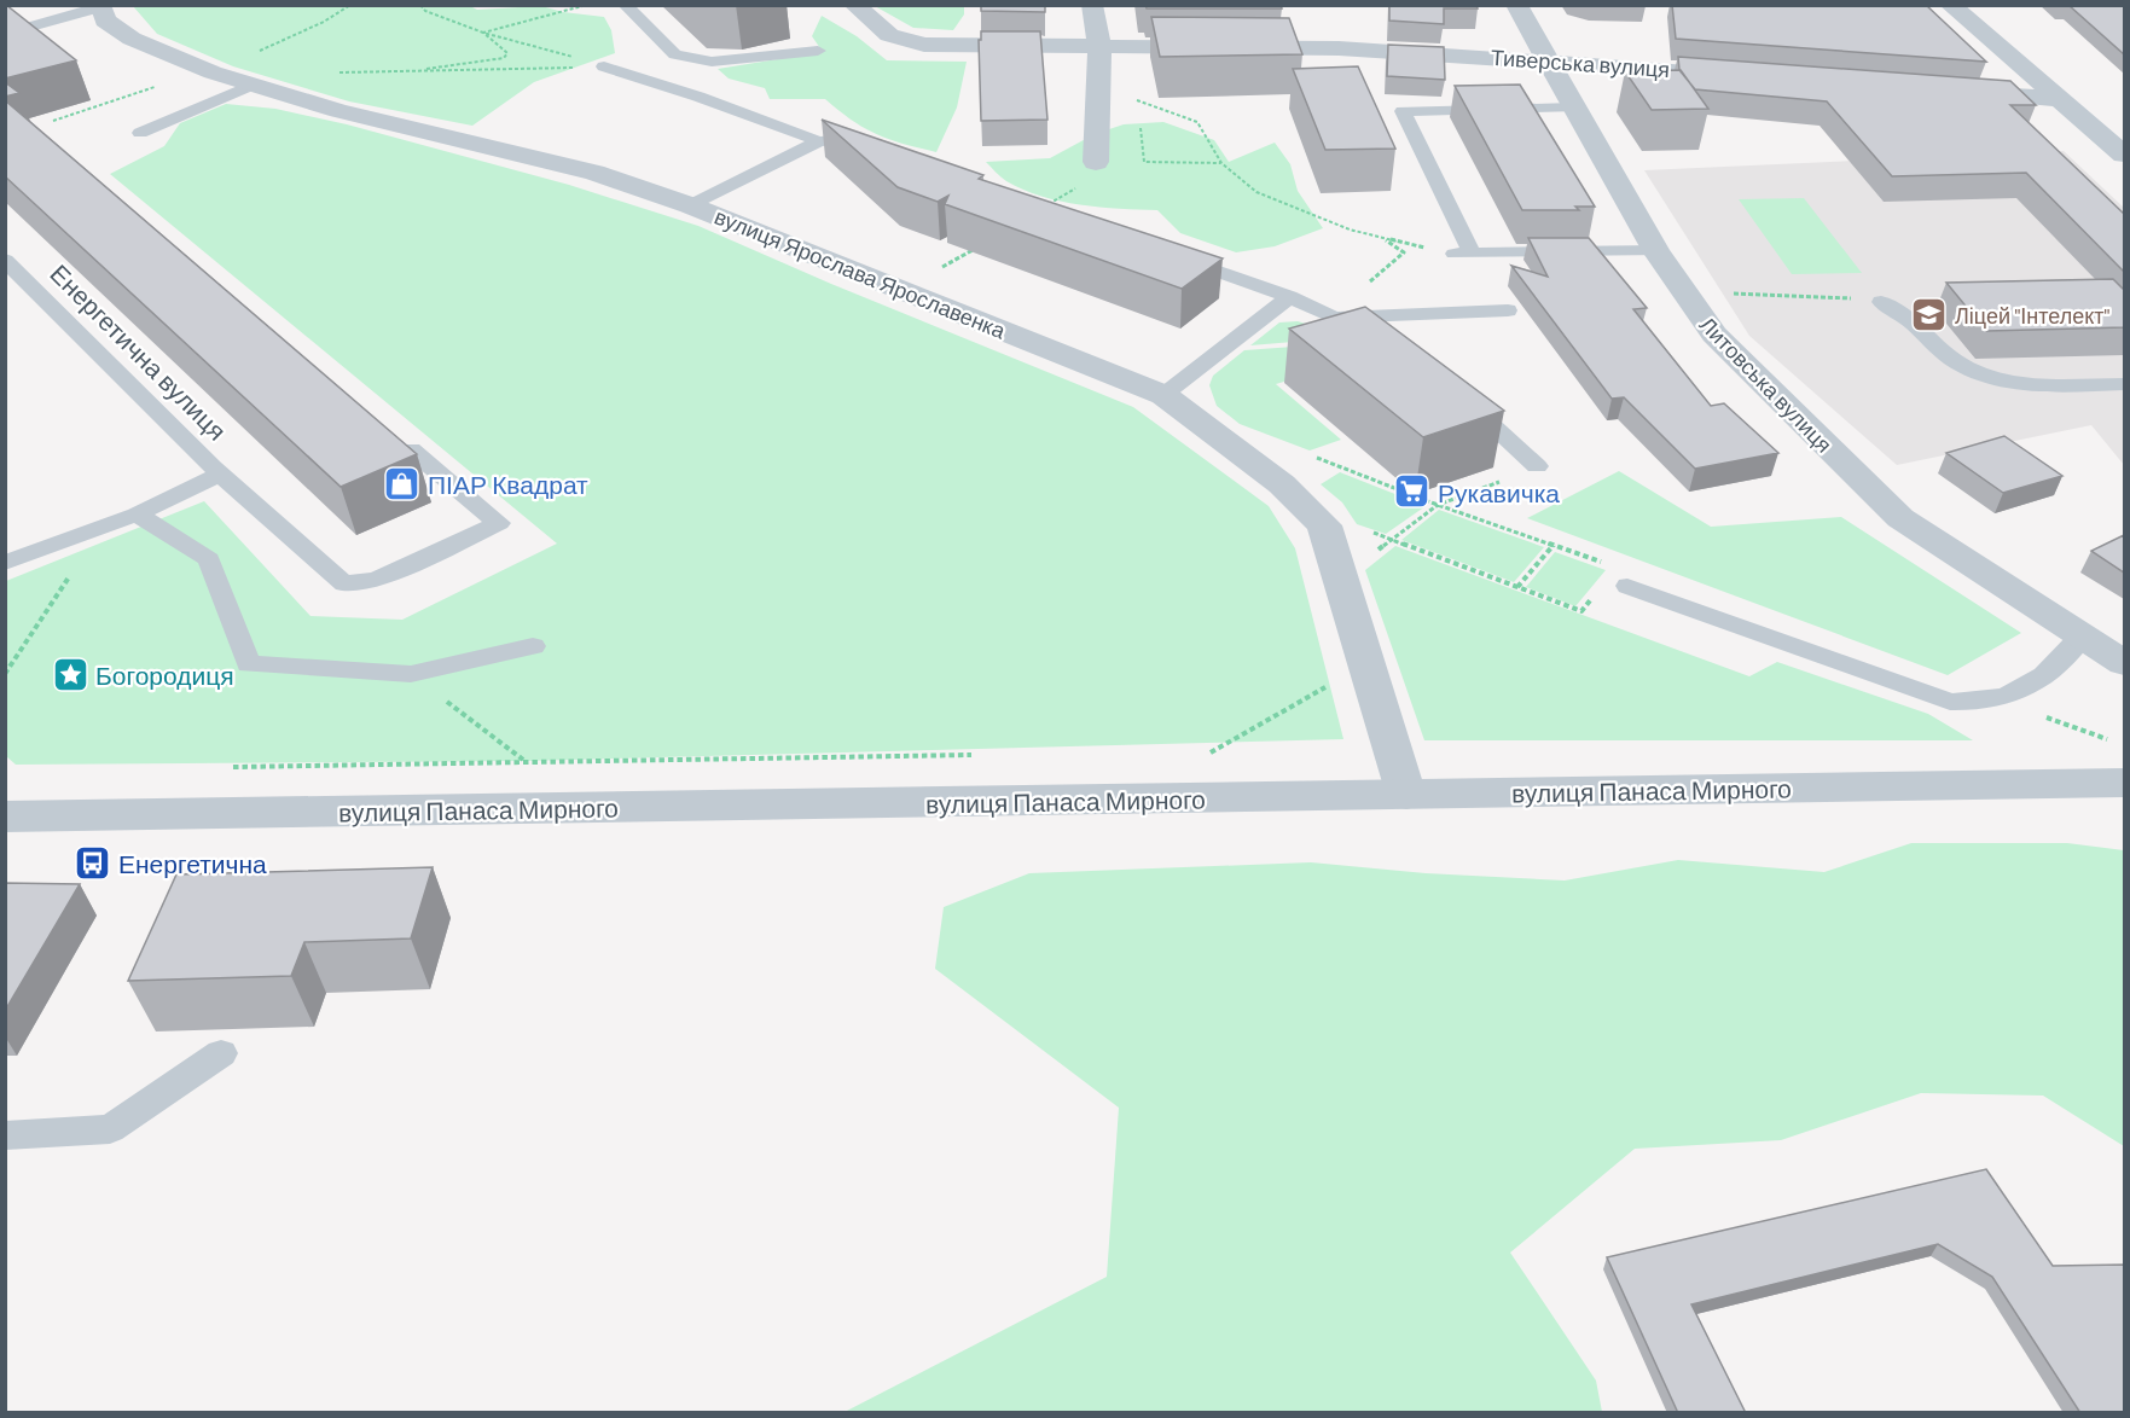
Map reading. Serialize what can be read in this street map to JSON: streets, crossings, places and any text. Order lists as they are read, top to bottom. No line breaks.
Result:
{"streets":{"street":["Тиверська вулиця","вулиця Ярослава Ярославенка","Литовська вулиця","вулиця Панаса Мирного"],"lane":["Енергетична вулиця"]},"crossings":[["Тиверська вулиця","Литовська вулиця"],["вулиця Ярослава Ярославенка","вулиця Панаса Мирного"]],"places":{"school or university":["Ліцей \"Інтелект\""],"shop":["ПІАР Квадрат"],"supermarket":["Рукавичка"],"place":["Богородиця"],"bus stop":["Енергетична"]}}
